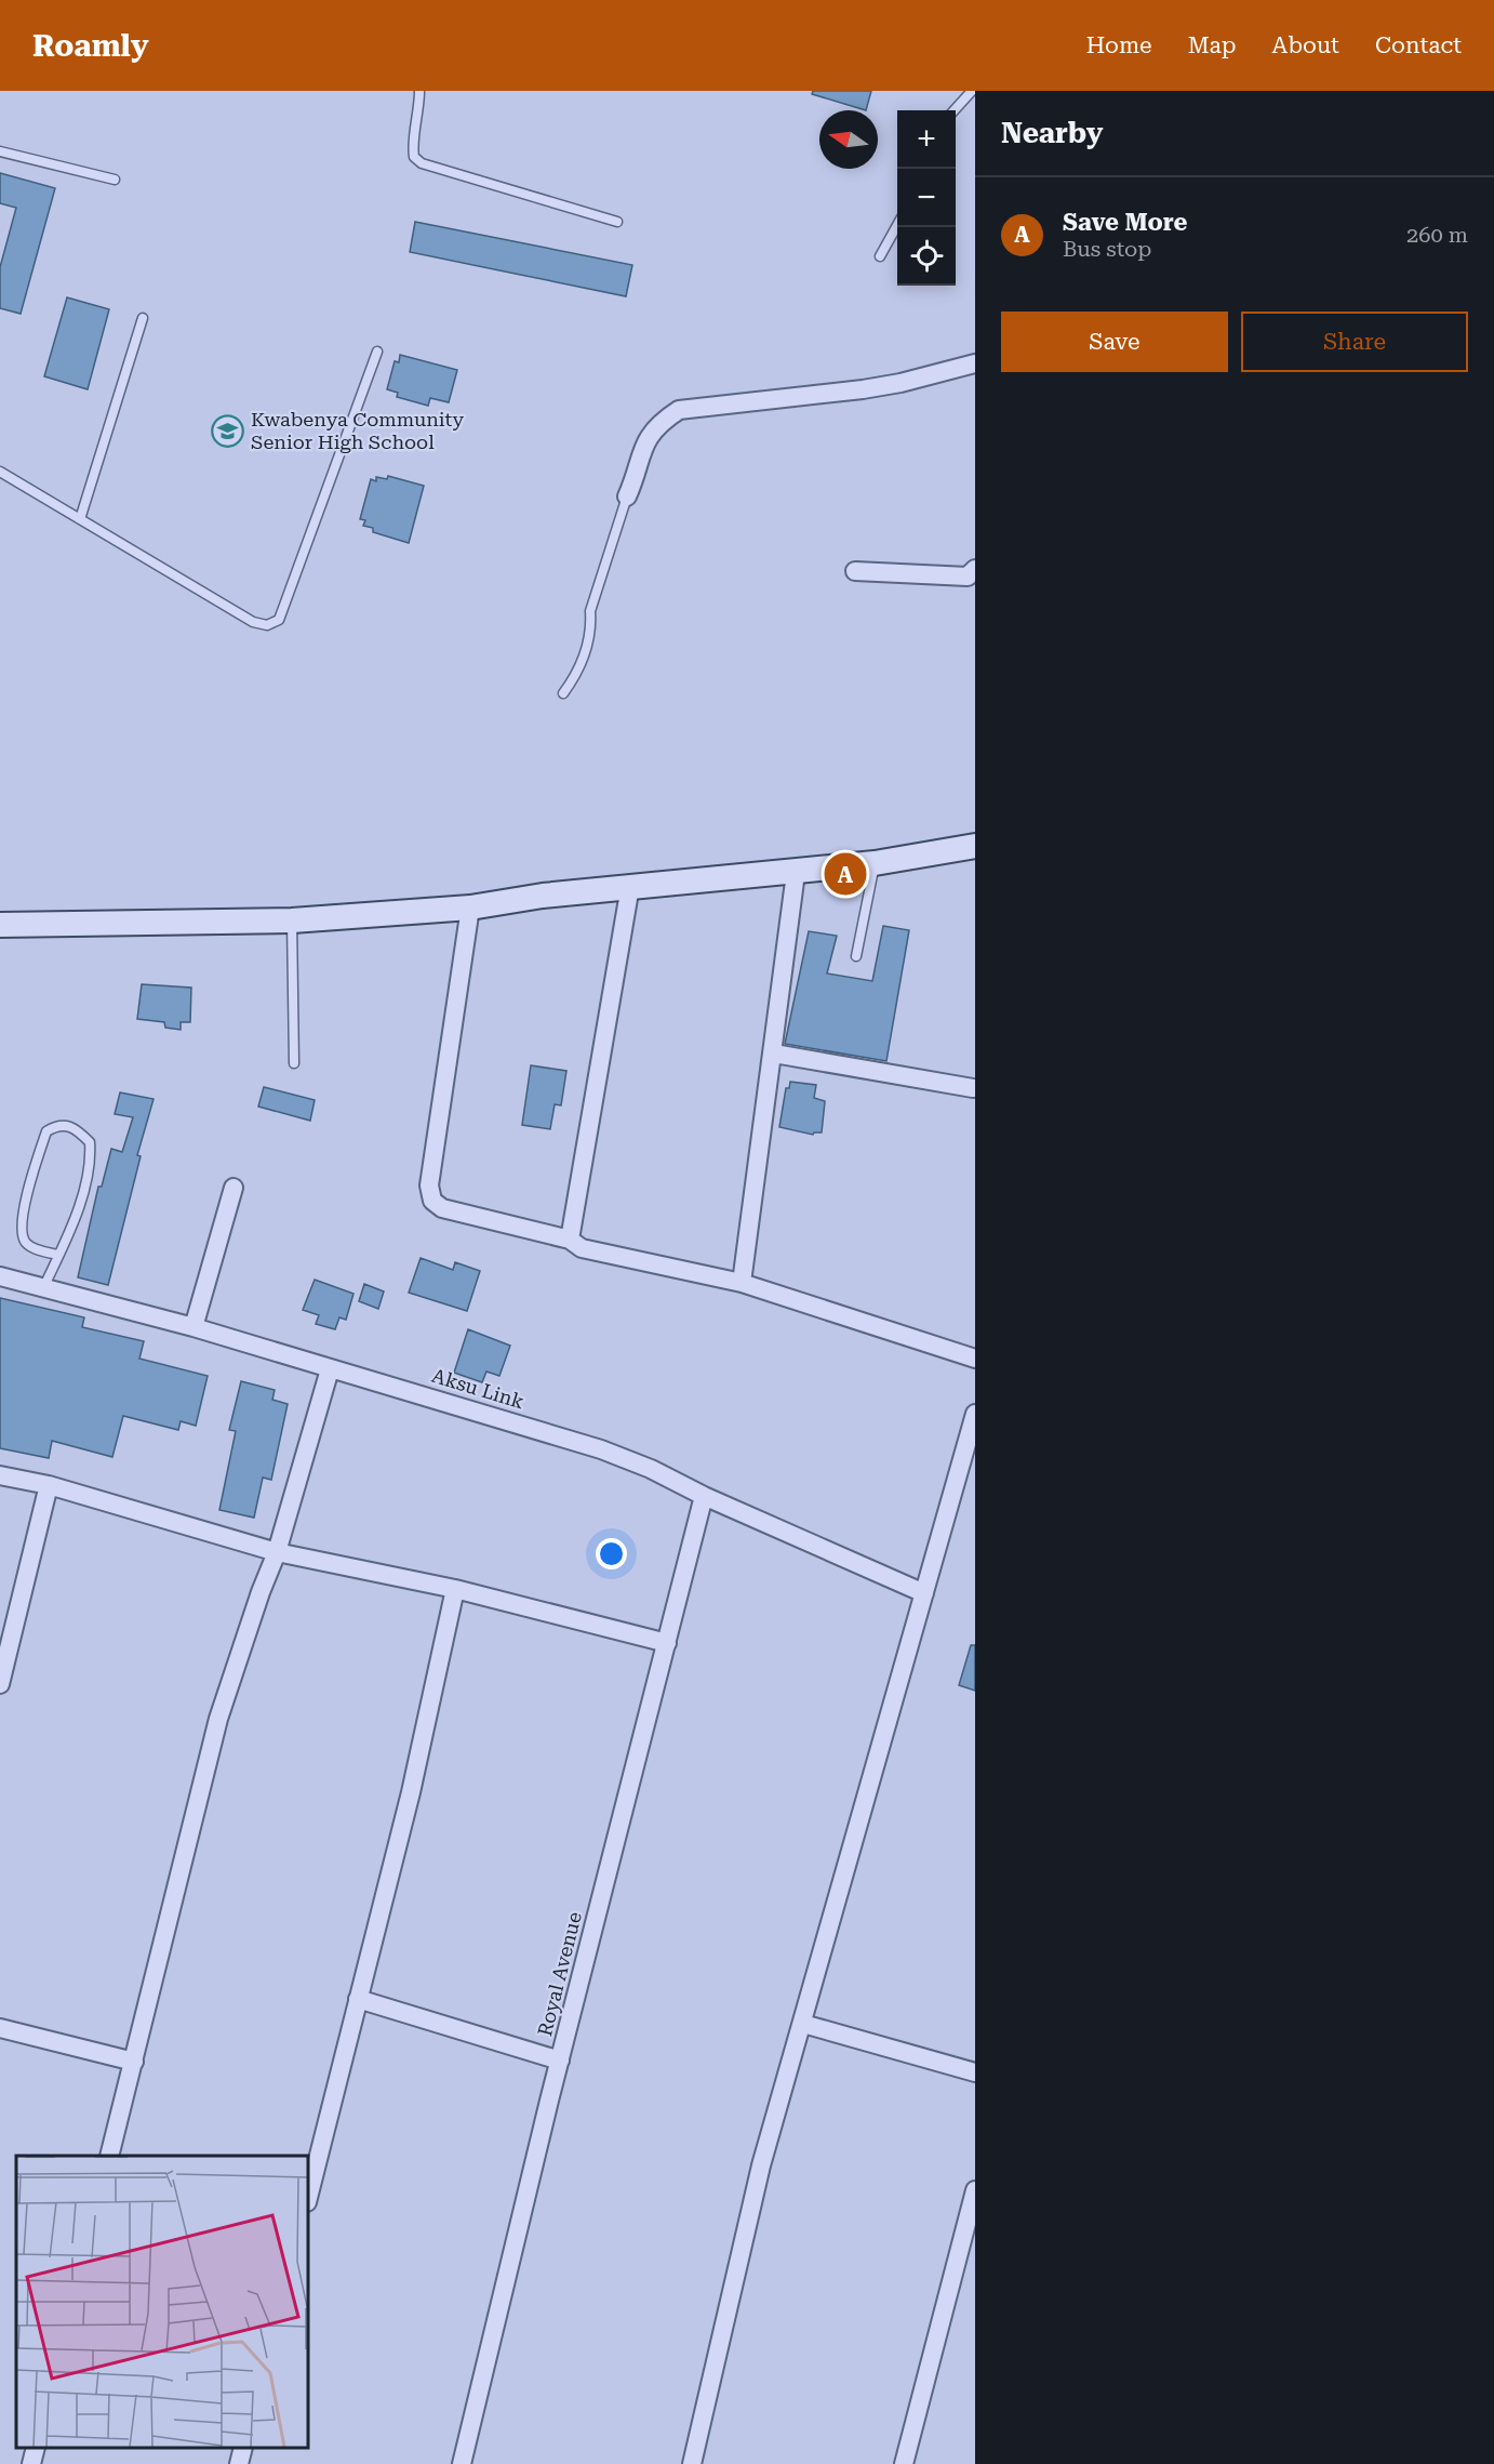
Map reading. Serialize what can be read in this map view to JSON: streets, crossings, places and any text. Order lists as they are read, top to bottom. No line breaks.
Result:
{"streets":{"street":["Aksu Link","Royal Avenue"]},"crossings":[["Aksu Link","Royal Avenue"]],"places":{"school or university":["Kwabenya Community Senior High School"]},"north":"left","page":{"header":"Roamly","nav":["Home","Map","About","Contact"],"heading":"Nearby","map_buttons":["+","−"],"list":[{"mark":"A","name":"Save More","note":"Bus stop","value":"260 m"}],"buttons":["Save","Share"],"pins":"A"}}
